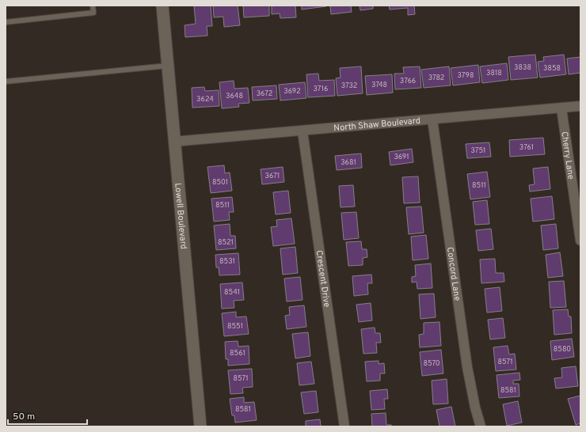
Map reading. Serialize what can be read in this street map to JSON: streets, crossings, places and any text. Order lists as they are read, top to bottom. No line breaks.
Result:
{"streets":{"street":["North Shaw Boulevard","Cherry Lane","Lowell Boulevard","Concord Lane","Crescent Drive"]},"crossings":[["North Shaw Boulevard","Cherry Lane"],["North Shaw Boulevard","Lowell Boulevard"],["North Shaw Boulevard","Concord Lane"],["North Shaw Boulevard","Crescent Drive"]],"house_numbers":["3838","3858","3818","3798","3782","3766","3748","3732","3716","3692","3672","3648","3624","3761","3751","3691","3681","3671","8501","8511","8511","8521","8531","8541","8551","8580","8561","8571","8570","8571","8581","8581"],"scale_bar":"50 m"}
